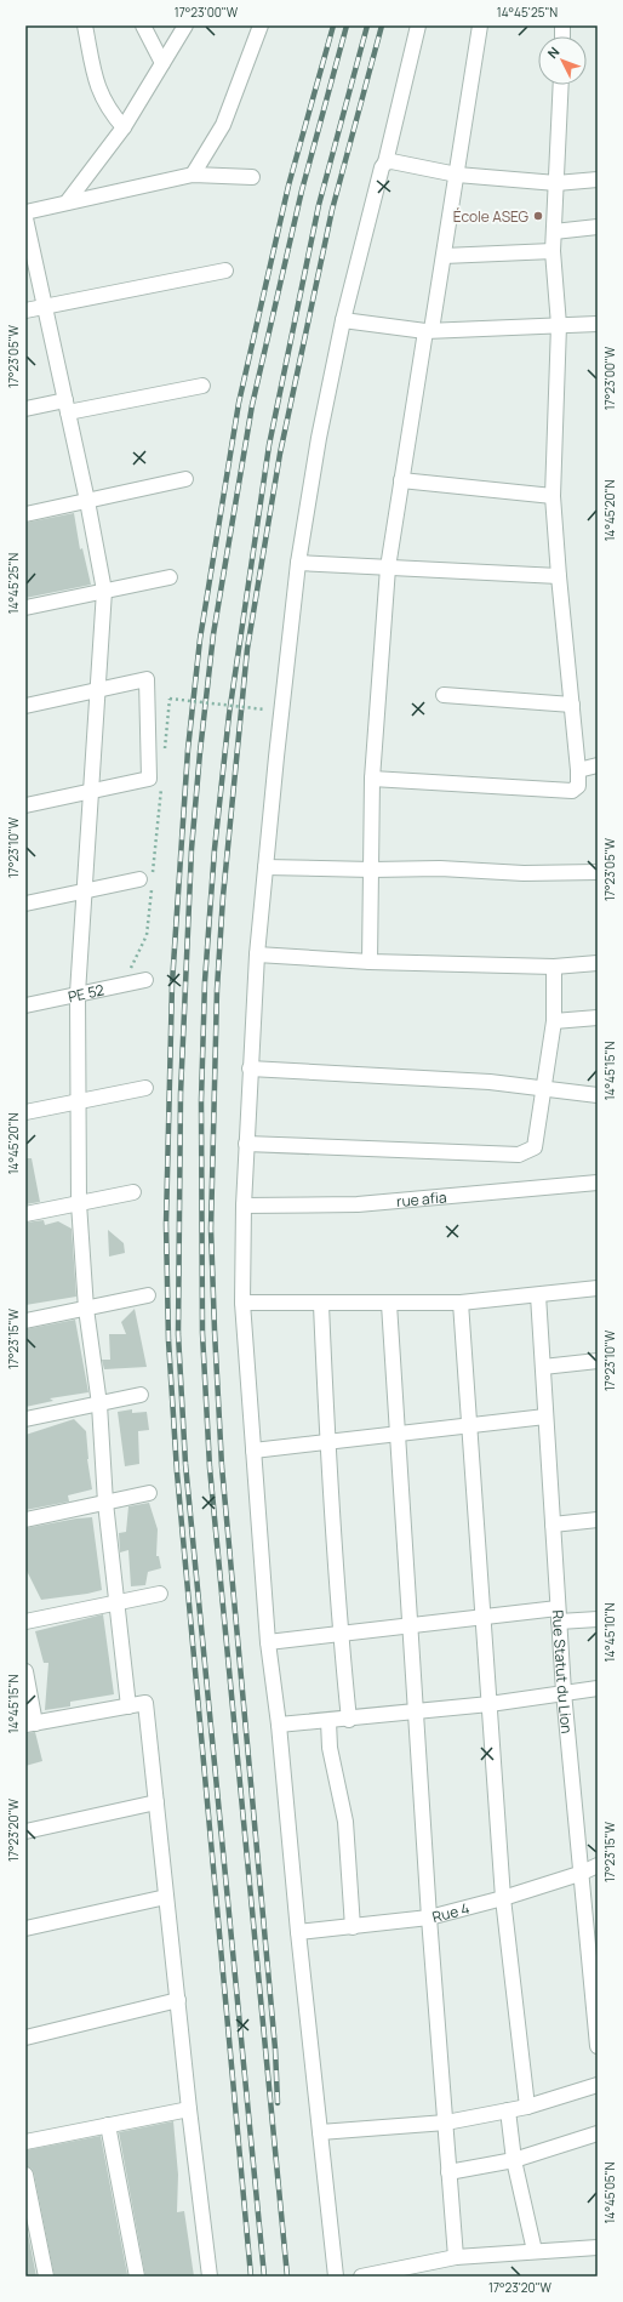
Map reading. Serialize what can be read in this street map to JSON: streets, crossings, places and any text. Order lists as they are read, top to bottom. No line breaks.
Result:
{"streets":{"street":["PE 52","rue afia","Rue Statut du Lion","Rue 4"]},"crossings":[["Rue Statut du Lion","Rue 4"]],"places":["École ASEG"],"north":"top left","coordinates":["17°23'00\"W","14°45'25\"N","17°23'05\"W","14°45'20\"N","17°23'10\"W","14°45'15\"N","17°23'15\"W","14°45'10\"N","17°23'20\"W","14°45'05\"N"]}
